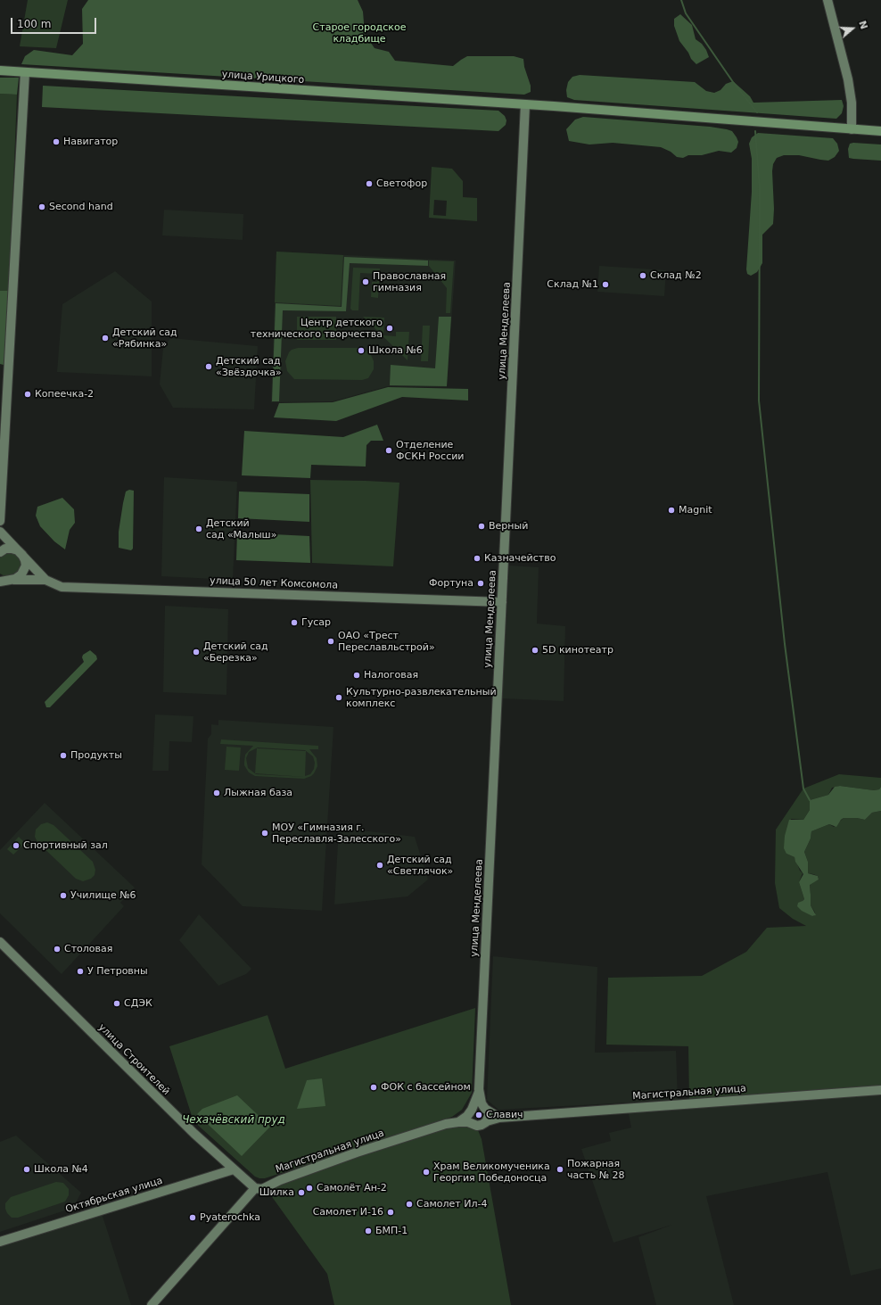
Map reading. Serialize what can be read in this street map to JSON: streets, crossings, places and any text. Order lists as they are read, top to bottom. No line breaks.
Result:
{"streets":{"main road":["улица Урицкого","улица Менделеева","улица 50 лет Комсомола","улица Строителей","Магистральная улица","Октябрьская улица"]},"crossings":[["улица Урицкого","улица Менделеева"],["улица Менделеева","улица 50 лет Комсомола"],["улица Строителей","Магистральная улица"],["улица Строителей","Октябрьская улица"]],"water":["Чехачёвский пруд"],"parks":["Старое городское кладбище"],"places":["Навигатор","Светофор","Second hand","Склад №2","Православная гимназия","Склад №1","Центр детского технического творчества","Детский сад «Рябинка»","Школа №6","Детский сад «Звёздочка»","Копеечка-2","Отделение ФСКН России","Magnit","Верный","Детский сад «Малыш»","Казначейство","Фортуна","Гусар","ОАО «Трест Переславльстрой»","5D кинотеатр","Детский сад «Березка»","Налоговая","Культурно-развлекательный комплекс","Продукты","Лыжная база","МОУ «Гимназия г. Переславля-Залесского»","Спортивный зал","Детский сад «Светлячок»","Училище №6","Столовая","У Петровны","СДЭК","ФОК с бассейном","Славич","Школа №4","Пожарная часть № 28","Храм Великомученика Георгия Победоносца","Самолёт Ан-2","Шилка","Самолет Ил-4","Самолет И-16","Pyaterochka","БМП-1"],"scale_bar":"100 m","north":"right"}
